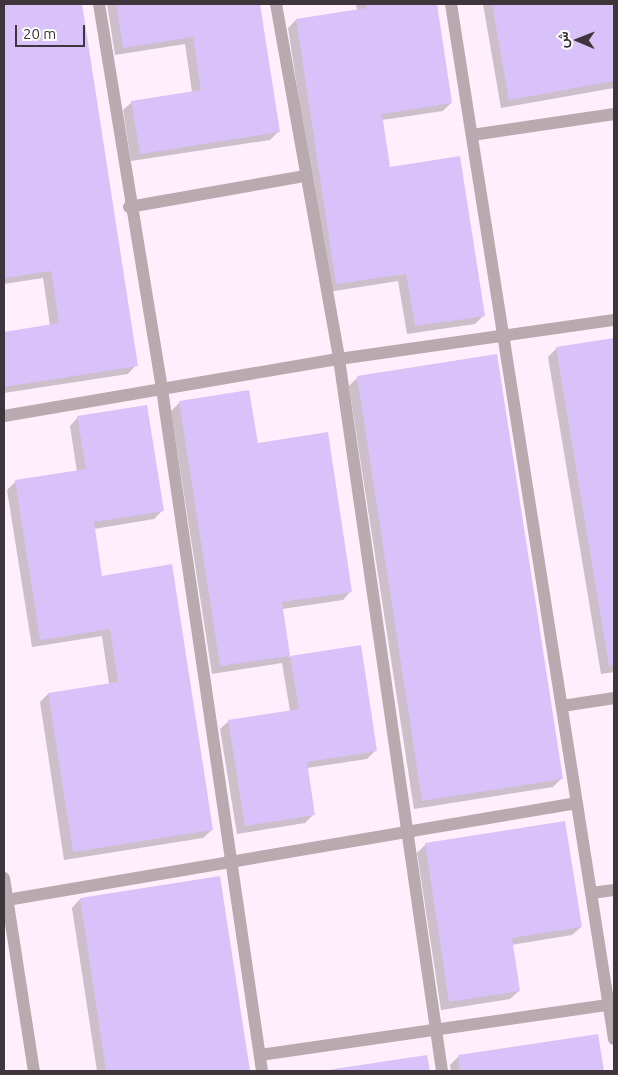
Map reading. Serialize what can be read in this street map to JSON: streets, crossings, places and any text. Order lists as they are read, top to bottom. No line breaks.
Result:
{"scale_bar":"20 m","north":"left"}
